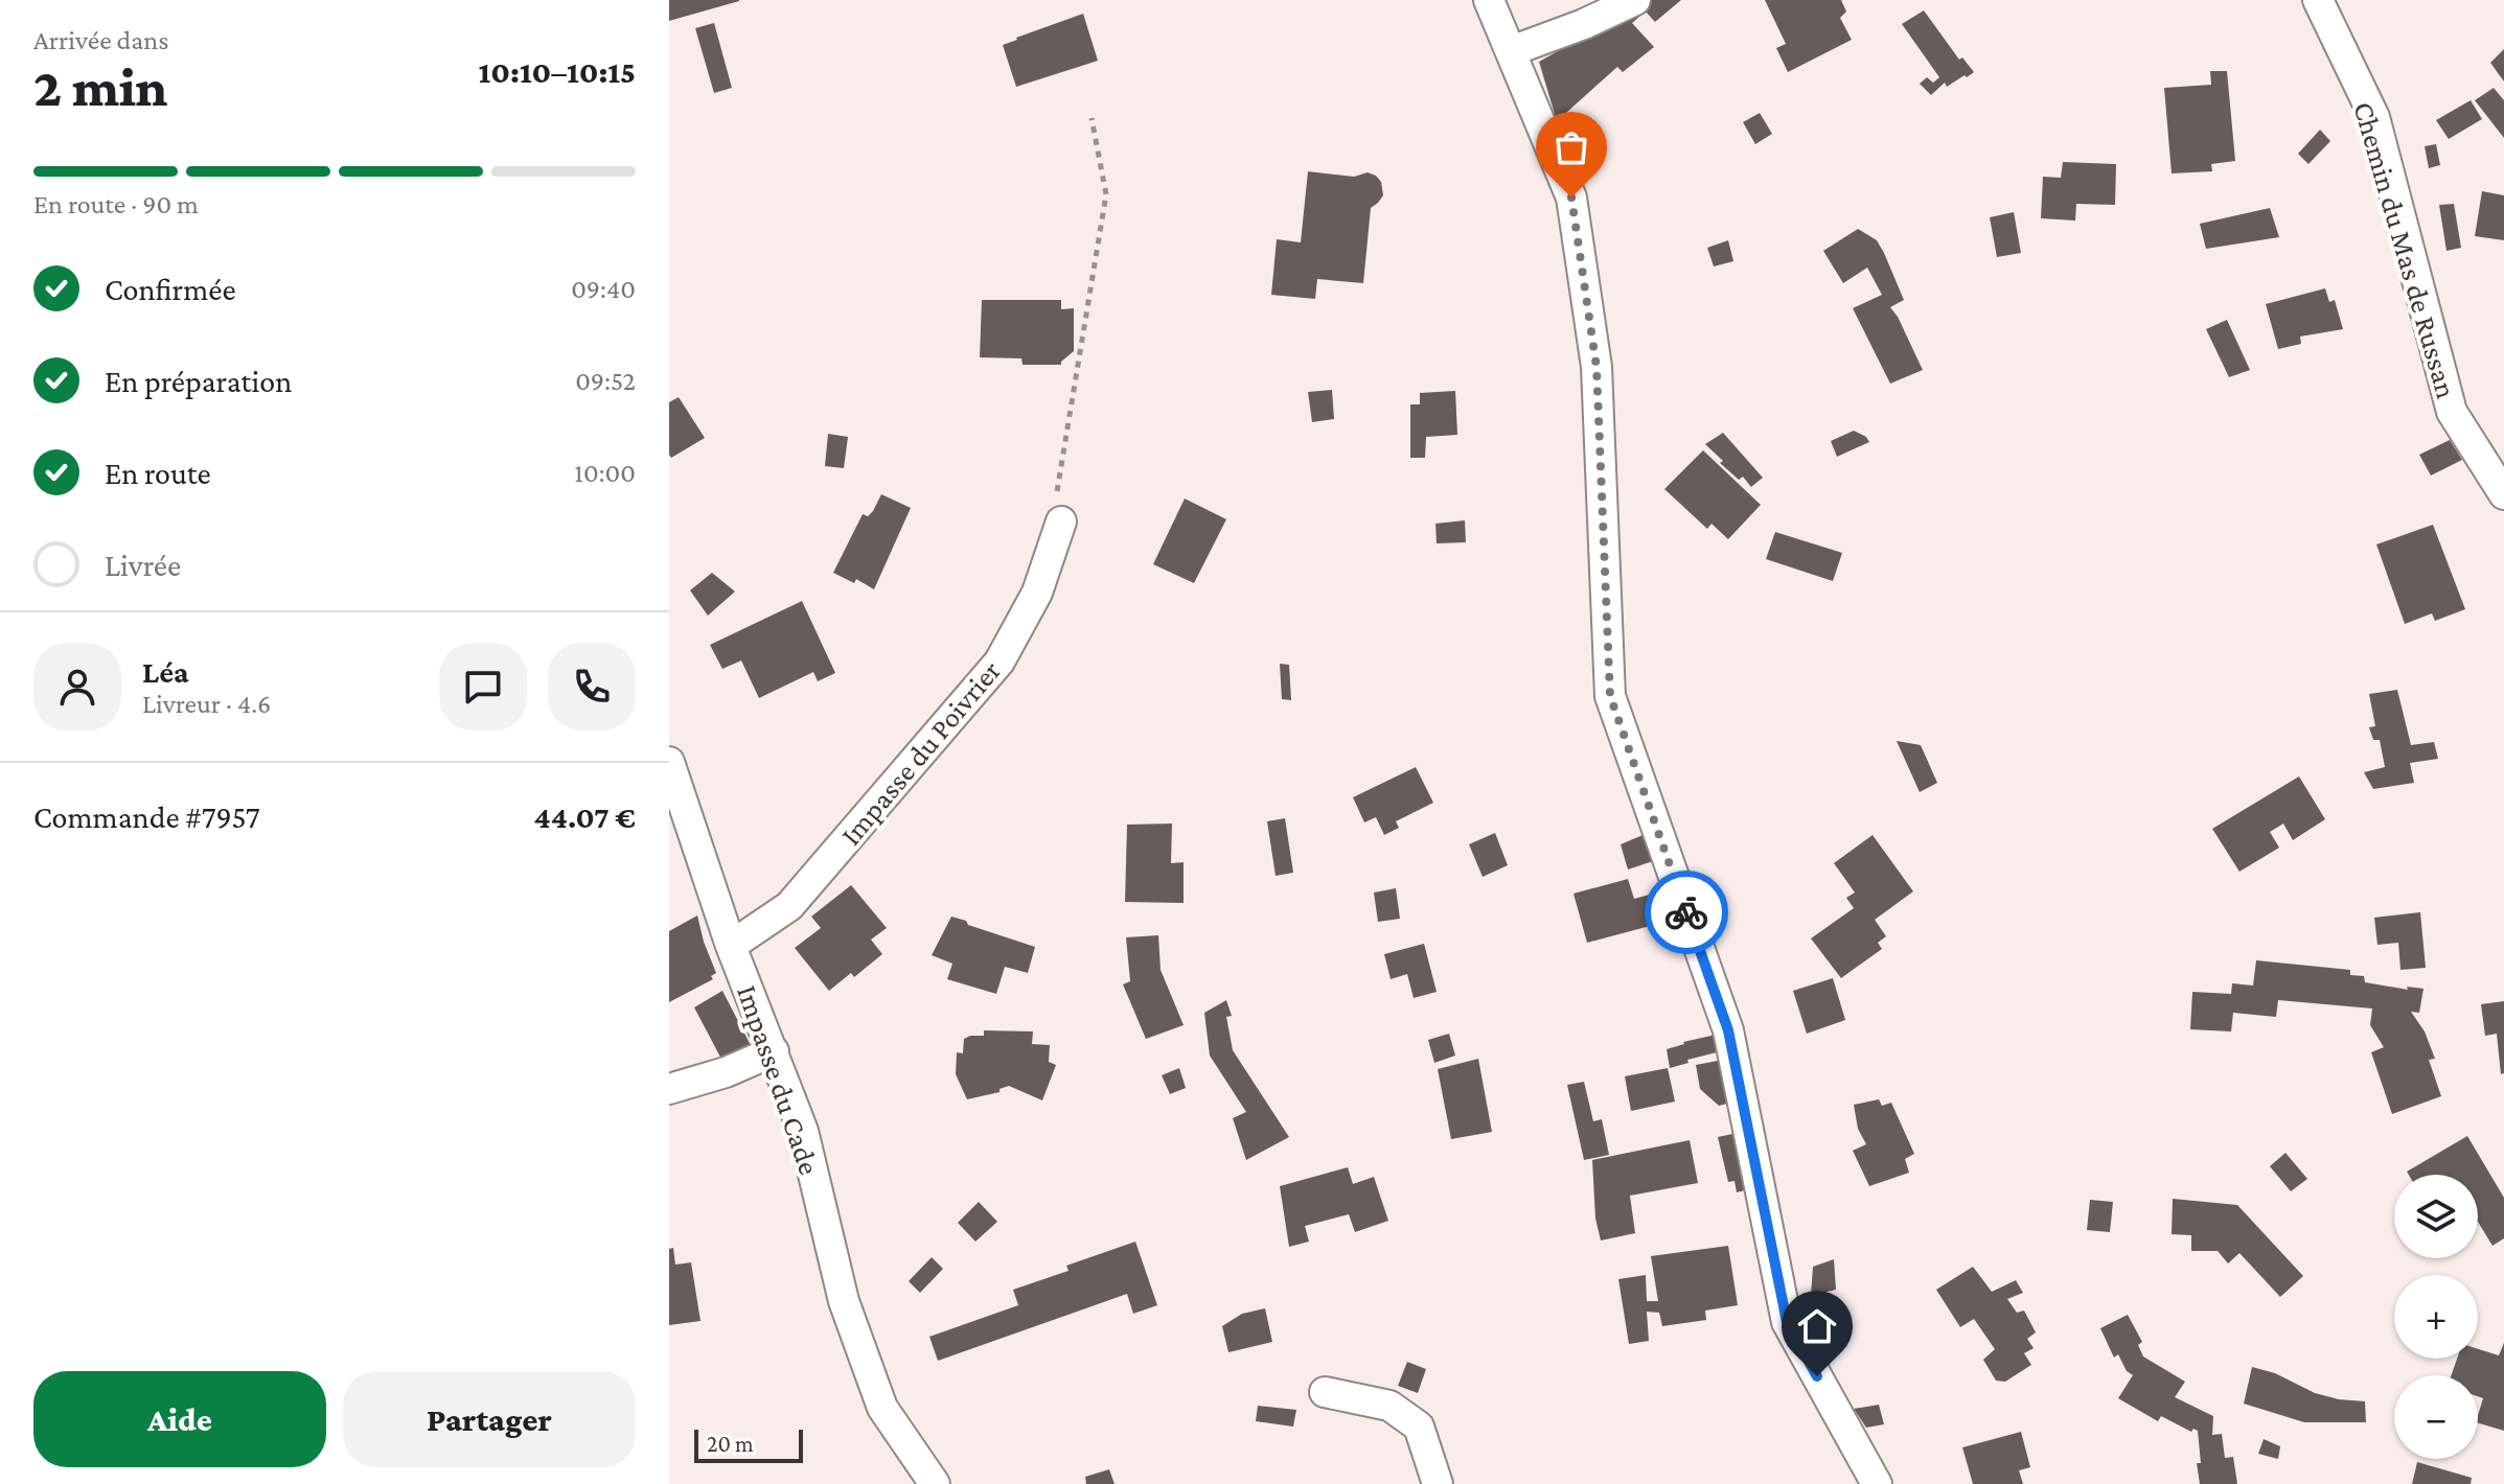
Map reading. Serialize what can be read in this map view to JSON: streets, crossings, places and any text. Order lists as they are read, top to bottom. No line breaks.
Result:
{"streets":{"street":["Chemin du Mas de Russan","Impasse du Poivrier","Impasse du Cade"]},"crossings":[["Impasse du Poivrier","Impasse du Cade"]],"scale_bar":"20 m","page":{"heading":["2 min","Arrivée dans","10:10–10:15"],"panel":["Léa","Livreur · 4.6","Commande #7957","44.07 €"],"bar":"En route · 90 m","list":[["Confirmée","09:40"],["En préparation","09:52"],["En route","10:00"],"Livrée"],"map_buttons":["+","−"],"buttons":["Aide","Partager"],"scale":"20 m"}}
